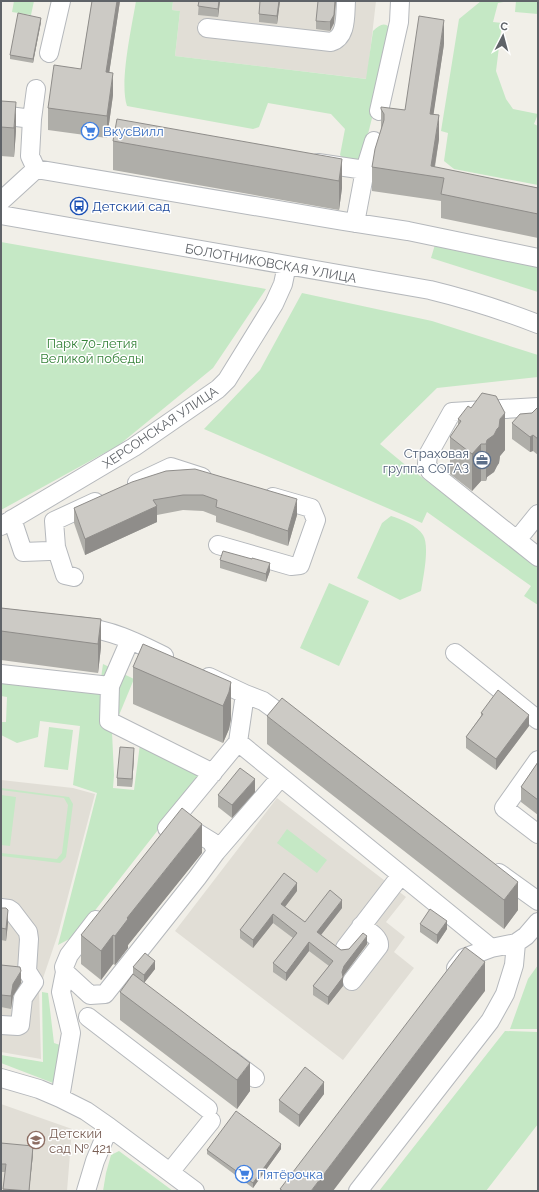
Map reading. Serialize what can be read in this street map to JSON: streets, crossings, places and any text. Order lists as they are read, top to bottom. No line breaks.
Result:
{"streets":{"street":["БОЛОТНИКОВСКАЯ УЛИЦА","ХЕРСОНСКАЯ УЛИЦА"]},"crossings":[["БОЛОТНИКОВСКАЯ УЛИЦА","ХЕРСОНСКАЯ УЛИЦА"]],"parks":["Парк 70-летия Великой победы"],"places":{"supermarket":["ВкусВилл","Пятёрочка"],"bus stop":["Детский сад"],"office":["Страховая группа СОГАЗ"],"school or university":["Детский сад № 421"]},"north":"top"}
